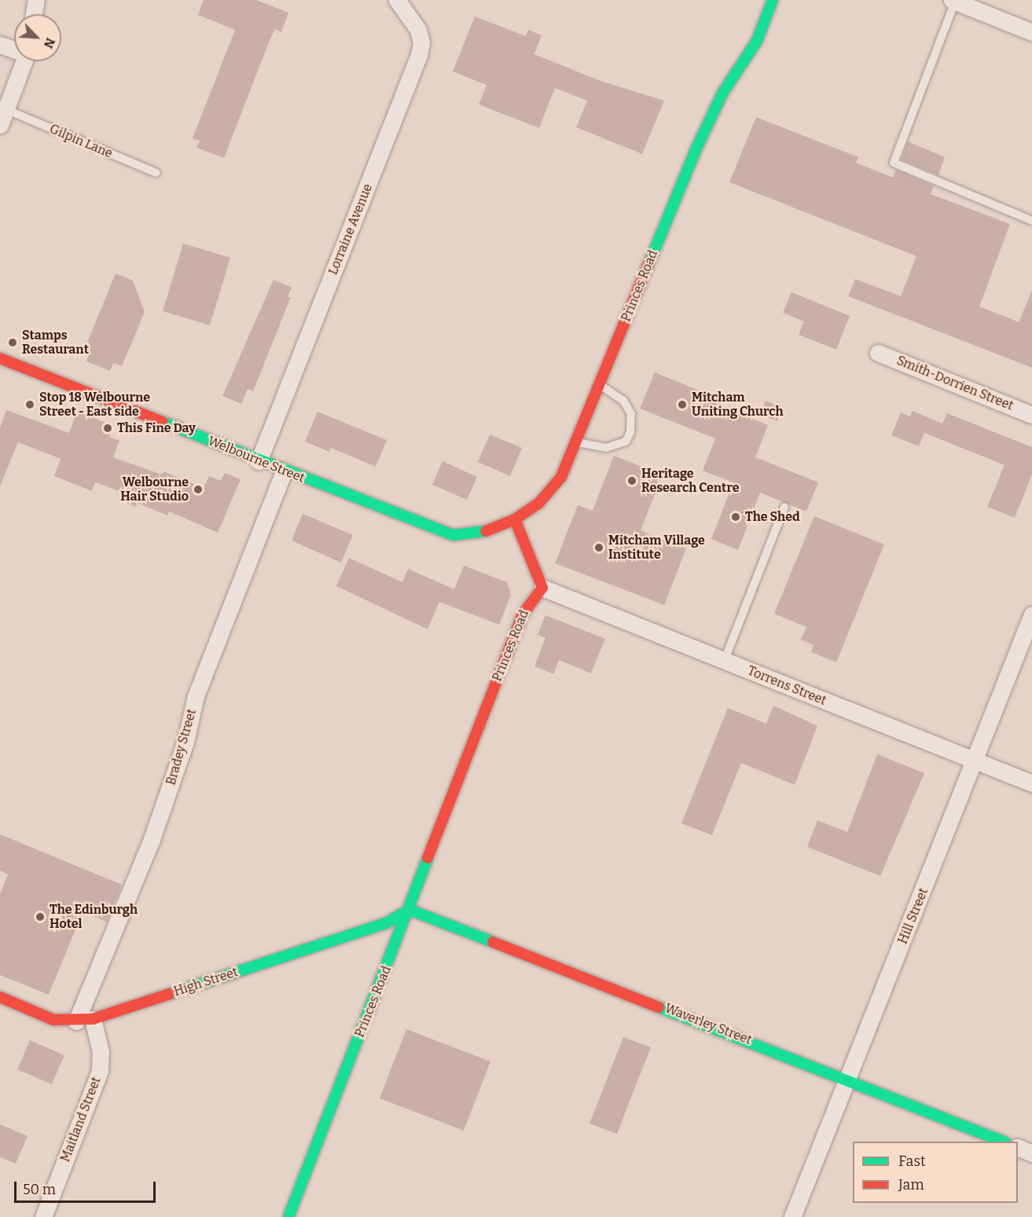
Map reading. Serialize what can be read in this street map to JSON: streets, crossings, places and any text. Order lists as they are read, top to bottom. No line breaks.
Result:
{"streets":{"street":["Lorraine Avenue","Princes Road","Smith-Dorrien Street","Welbourne Street","Torrens Street","Bradey Street","Hill Street","High Street","Waverley Street","Maitland Street"],"lane":["Gilpin Lane"]},"crossings":[["Lorraine Avenue","Welbourne Street"],["Princes Road","Welbourne Street"],["Princes Road","Torrens Street"],["Princes Road","High Street"],["Princes Road","Waverley Street"],["Welbourne Street","Bradey Street"],["Torrens Street","Hill Street"],["Bradey Street","High Street"],["Hill Street","Waverley Street"],["High Street","Waverley Street"],["High Street","Maitland Street"]],"places":["Stamps Restaurant","Stop 18 Welbourne Street - East side","Mitcham Uniting Church","This Fine Day","Heritage Research Centre","Welbourne Hair Studio","The Shed","Mitcham Village Institute","The Edinburgh Hotel"],"legend":["Fast","Jam"],"scale_bar":"50 m","north":"bottom right"}
